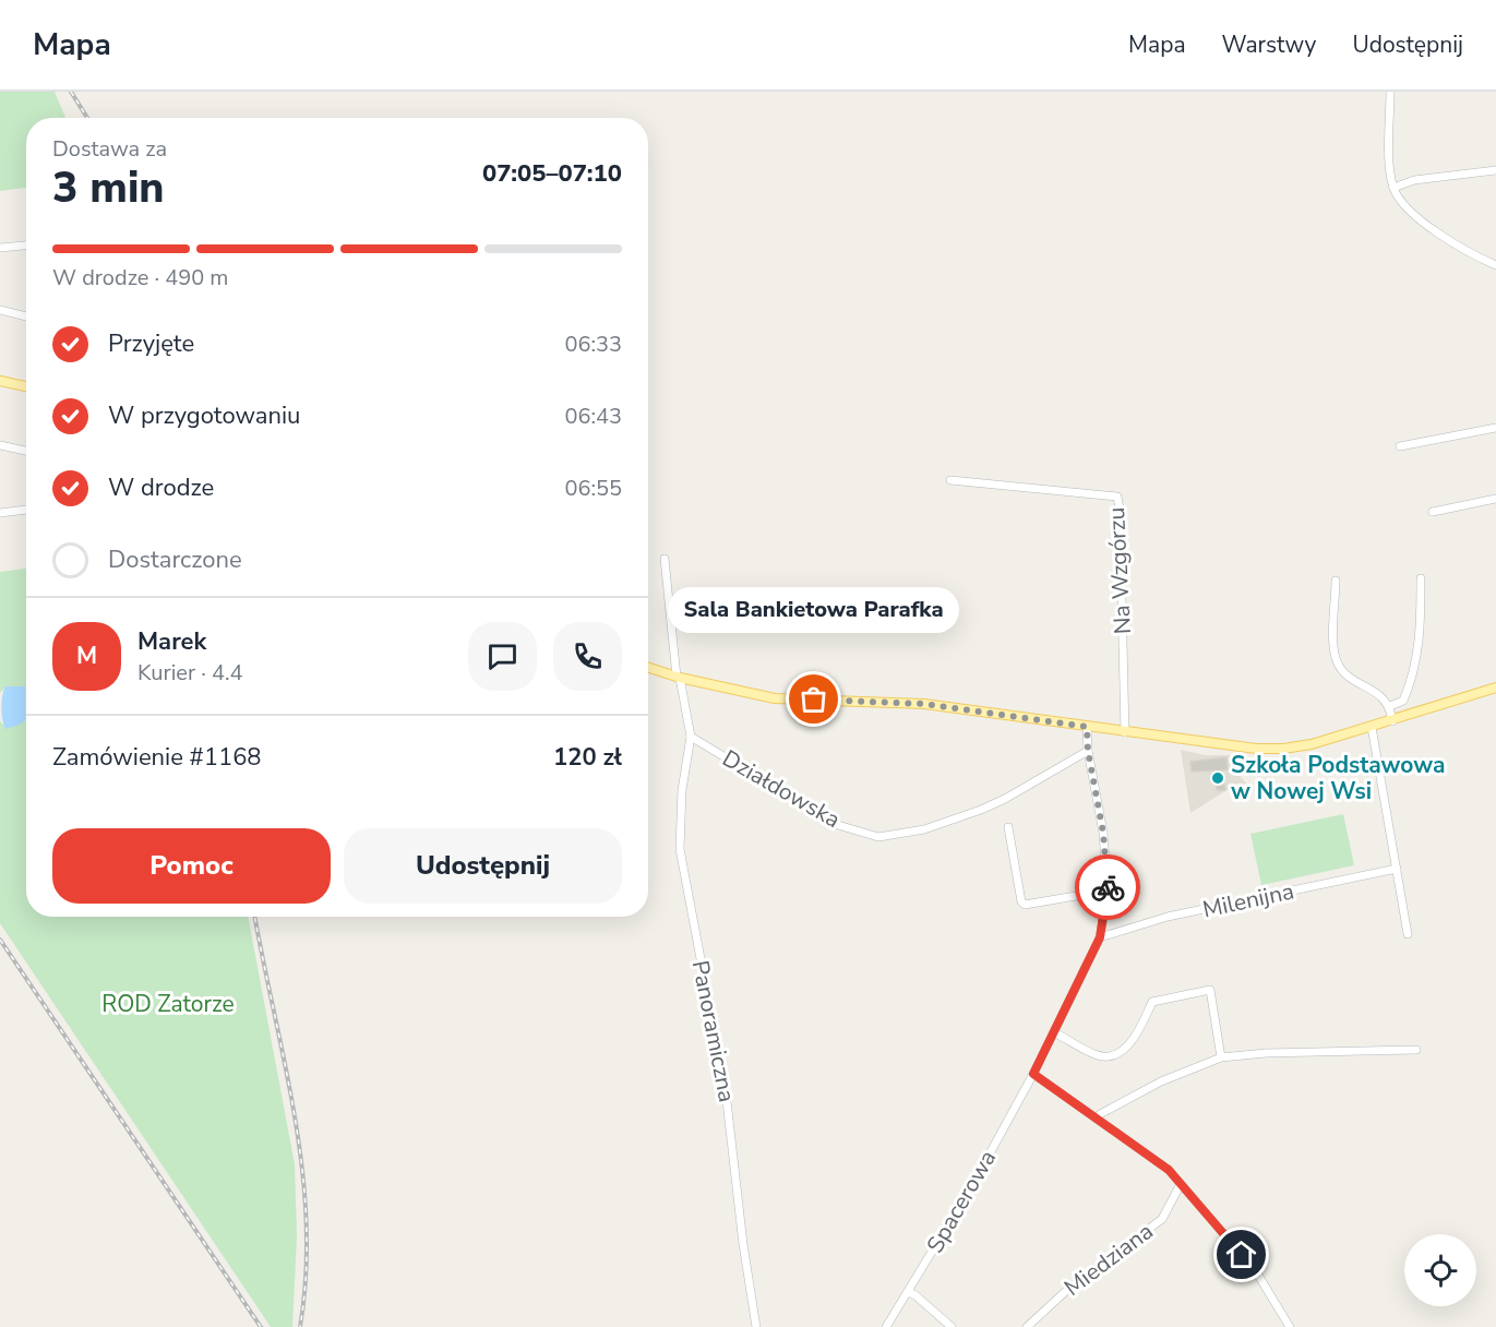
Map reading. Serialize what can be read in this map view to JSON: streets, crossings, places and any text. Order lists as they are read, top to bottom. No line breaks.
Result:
{"streets":{"street":["Na Wzgórzu","Działdowska","Milenijna","Panoramiczna","Spacerowa","Miedziana"]},"crossings":[["Działdowska","Panoramiczna"],["Działdowska","Spacerowa"],["Milenijna","Spacerowa"]],"parks":["ROD Zatorze"],"places":["Sala Bankietowa Parafka","Szkoła Podstawowa w Nowej Wsi"],"page":{"header":"Mapa","nav":["Mapa","Warstwy","Udostępnij"],"heading":["3 min","Dostawa za","07:05–07:10"],"panel":["Marek","Kurier · 4.4","Zamówienie #1168","120 zł"],"bar":"W drodze · 490 m","list":[["Przyjęte","06:33"],["W przygotowaniu","06:43"],["W drodze","06:55"],"Dostarczone"],"bubble":"Sala Bankietowa Parafka","round":"M","buttons":["Pomoc","Udostępnij"]}}
